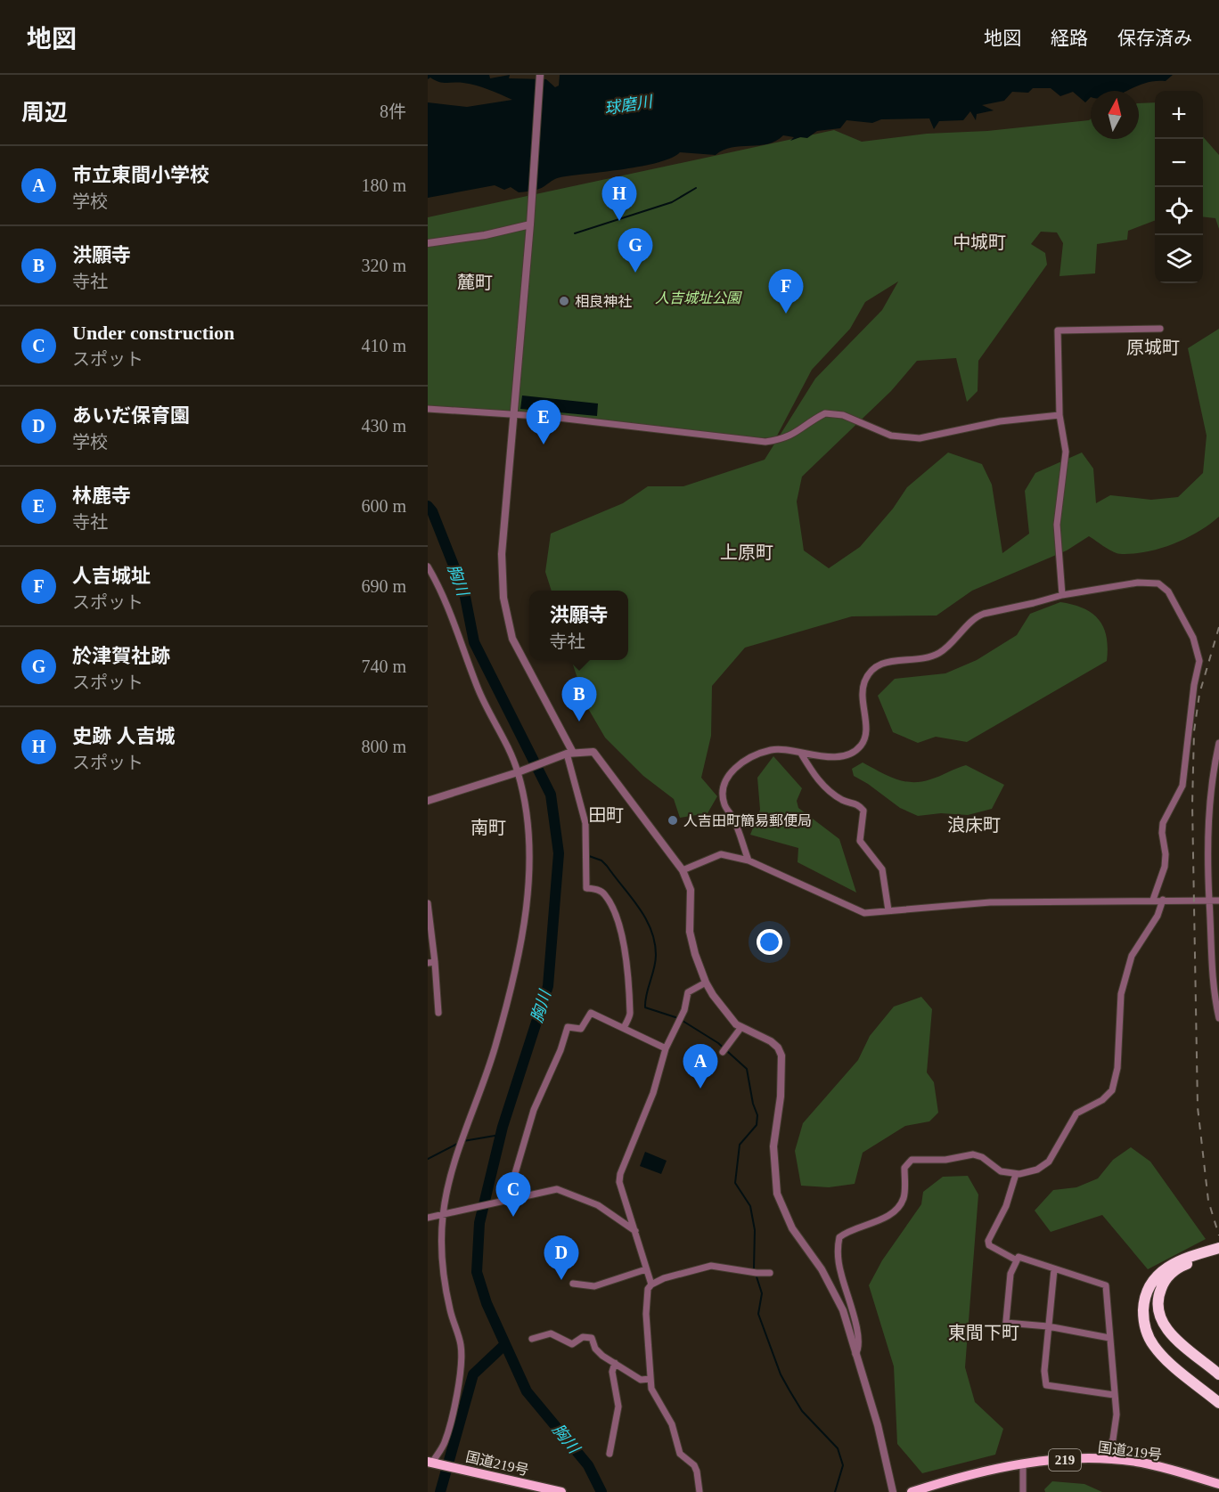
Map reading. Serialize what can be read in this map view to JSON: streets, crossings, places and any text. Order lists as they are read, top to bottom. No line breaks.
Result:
{"streets":{"highway":["国道219号","219"]},"districts":["中城町","麓町","原城町","上原町","田町","浪床町","南町","東間下町"],"water":["球磨川","胸川"],"parks":["人吉城址公園"],"places":["相良神社","人吉田町簡易郵便局"],"north":"top","page":{"header":"地図","nav":["地図","経路","保存済み"],"heading":["周辺","8件"],"map_buttons":["+","−"],"list":[{"mark":"A","name":"市立東間小学校","note":"学校","value":"180 m"},{"mark":"B","name":"洪願寺","note":"寺社","value":"320 m"},{"mark":"C","name":"Under construction","note":"スポット","value":"410 m"},{"mark":"D","name":"あいだ保育園","note":"学校","value":"430 m"},{"mark":"E","name":"林鹿寺","note":"寺社","value":"600 m"},{"mark":"F","name":"人吉城址","note":"スポット","value":"690 m"},{"mark":"G","name":"於津賀社跡","note":"スポット","value":"740 m"},{"mark":"H","name":"史跡 人吉城","note":"スポット","value":"800 m"}],"pins":["H","G","F","E","B","A","C","D"],"popup":["洪願寺","寺社"]}}
